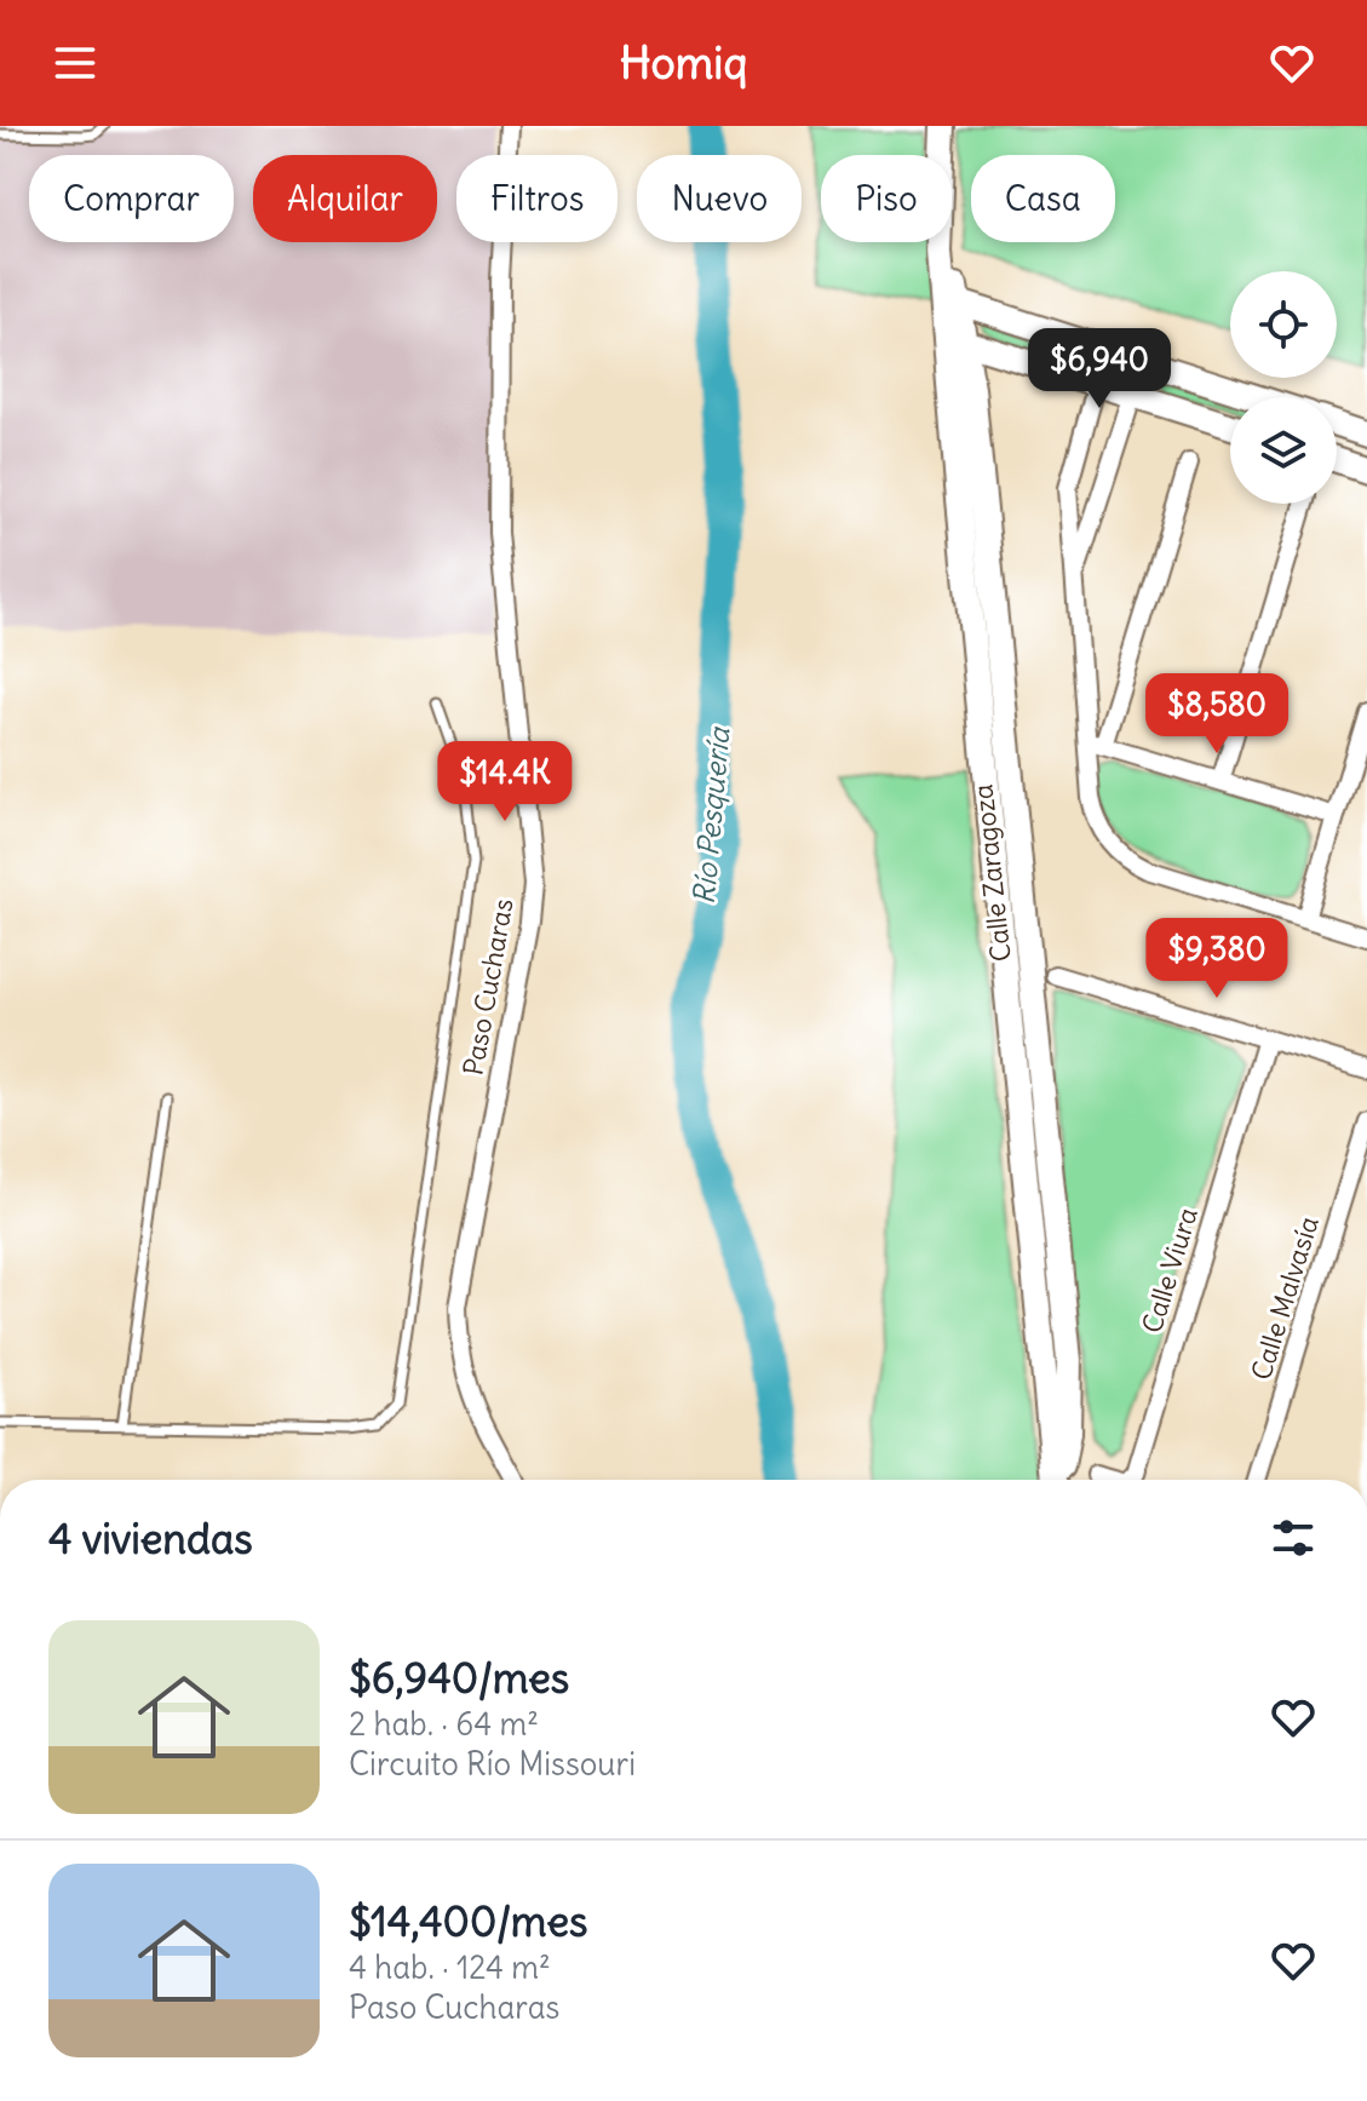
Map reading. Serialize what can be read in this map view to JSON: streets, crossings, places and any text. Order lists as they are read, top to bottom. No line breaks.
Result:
{"streets":{"street":["Calle Zaragoza","Paso Cucharas","Calle Viura","Calle Malvasía"]},"water":["Río Pesquería"],"page":{"header":"Homiq","chip":["Comprar","Alquilar","Filtros","Nuevo","Piso","Casa"],"price":["$6,940","$8,580","$14.4K","$9,380"],"heading":"4 viviendas","list":[{"name":"$6,940/mes","note":"2 hab. · 64 m² · Circuito Río Missouri"},{"name":"$14,400/mes","note":"4 hab. · 124 m² · Paso Cucharas"}]}}
